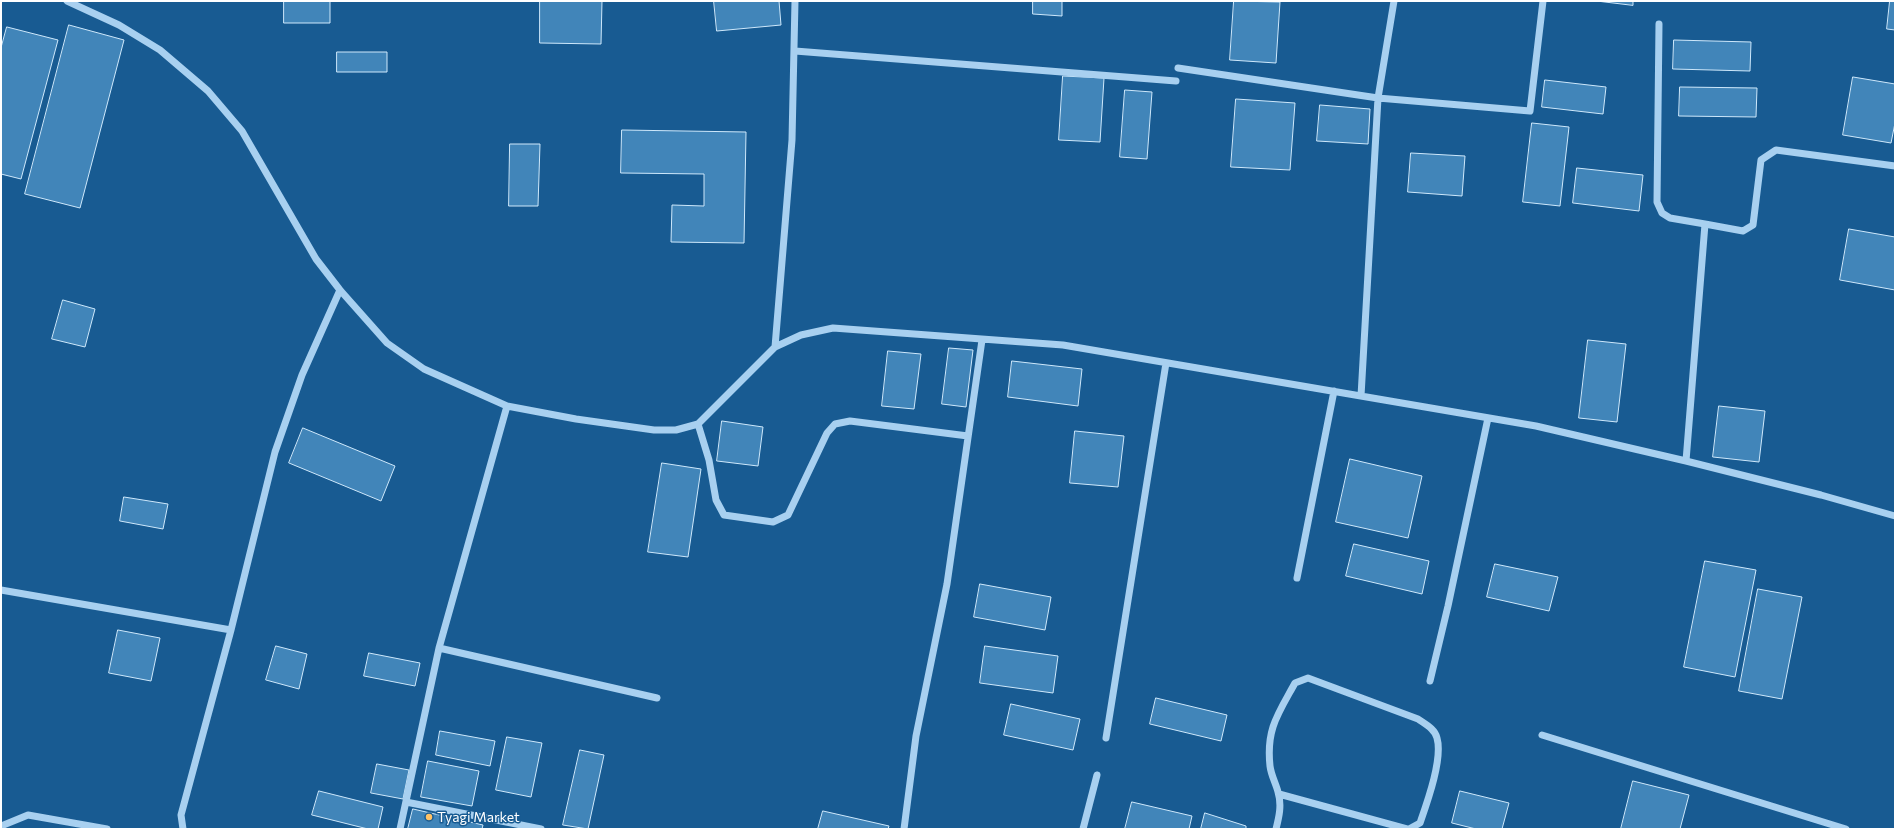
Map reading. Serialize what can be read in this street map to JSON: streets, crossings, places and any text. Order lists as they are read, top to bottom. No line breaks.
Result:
{"places":["Tyagi Market"]}
